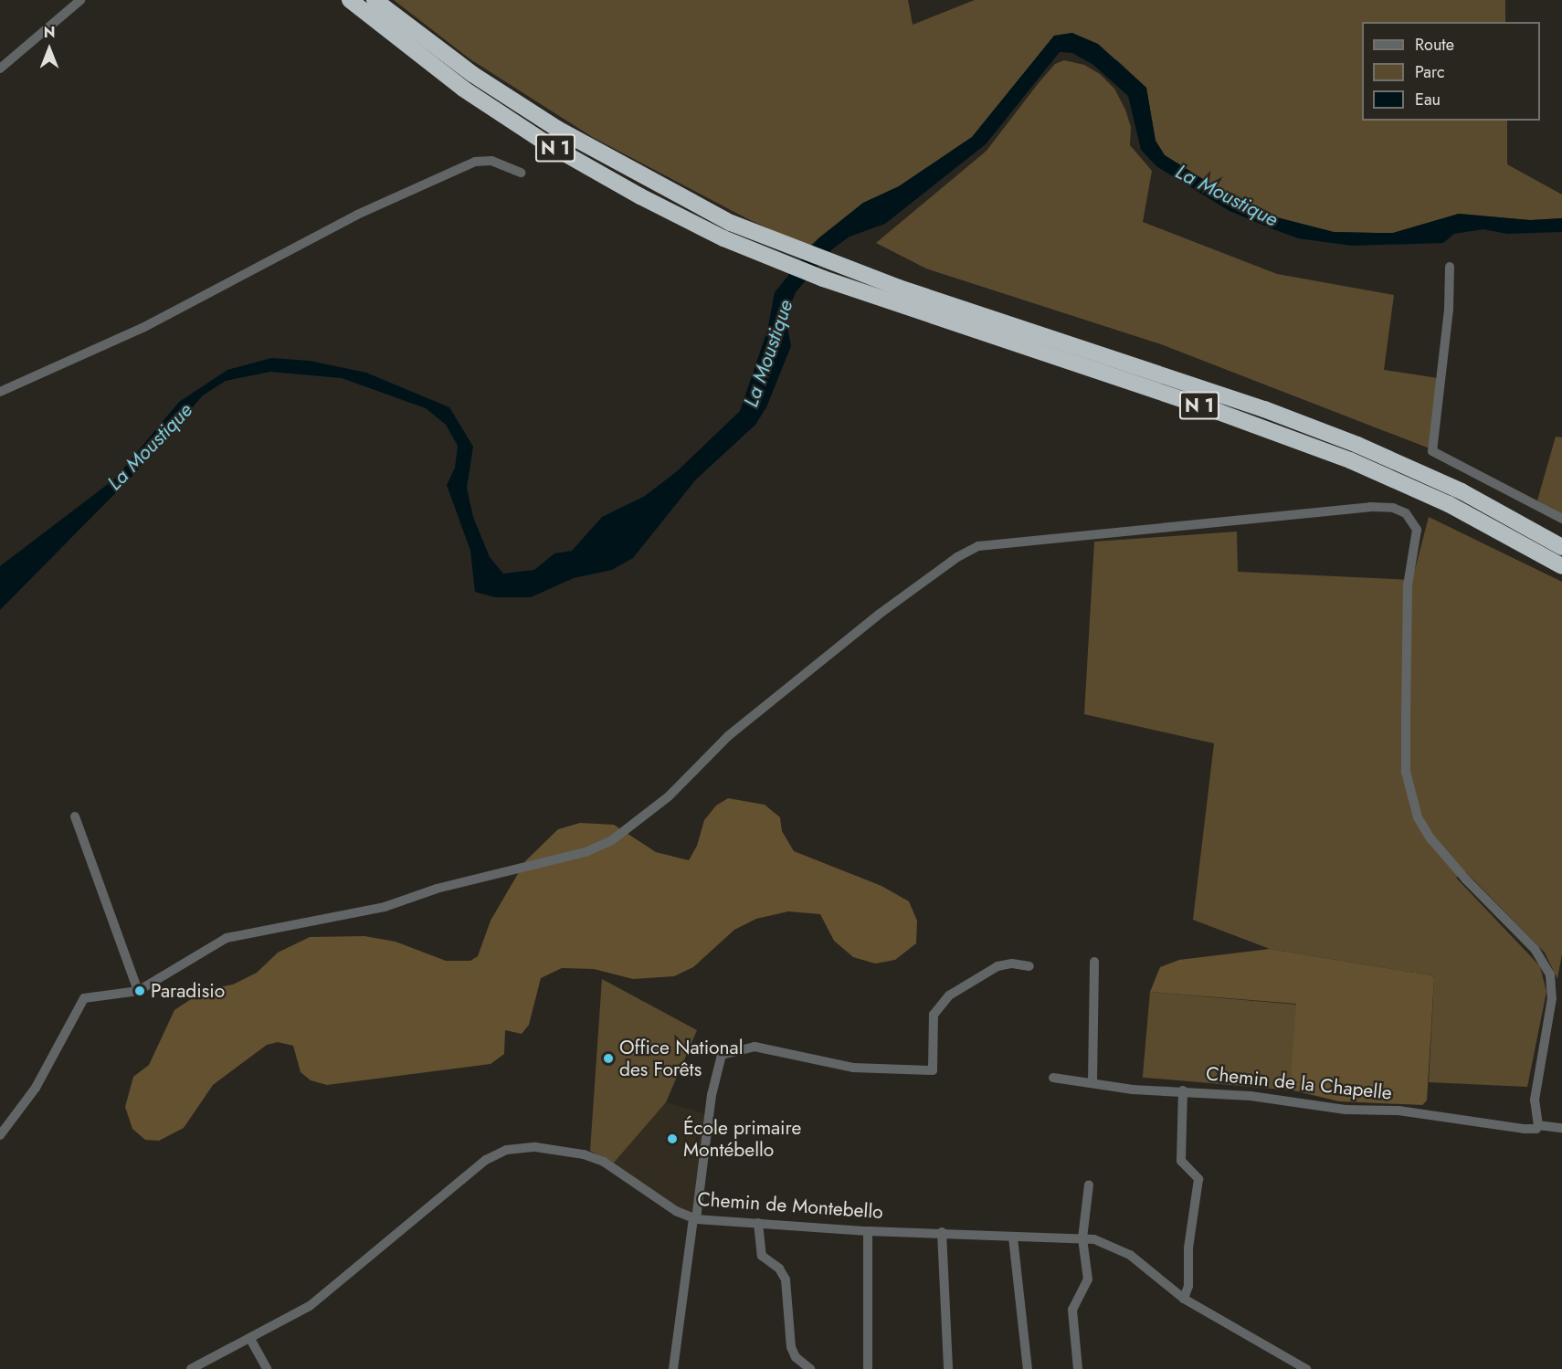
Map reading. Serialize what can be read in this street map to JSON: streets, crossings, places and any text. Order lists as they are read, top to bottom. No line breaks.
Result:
{"streets":{"highway":["N 1"],"street":["Chemin de la Chapelle","Chemin de Montebello"]},"water":["La Moustique"],"places":["Paradisio","Office National des Forêts","École primaire Montébello"],"legend":["Route","Parc","Eau"],"north":"top"}
